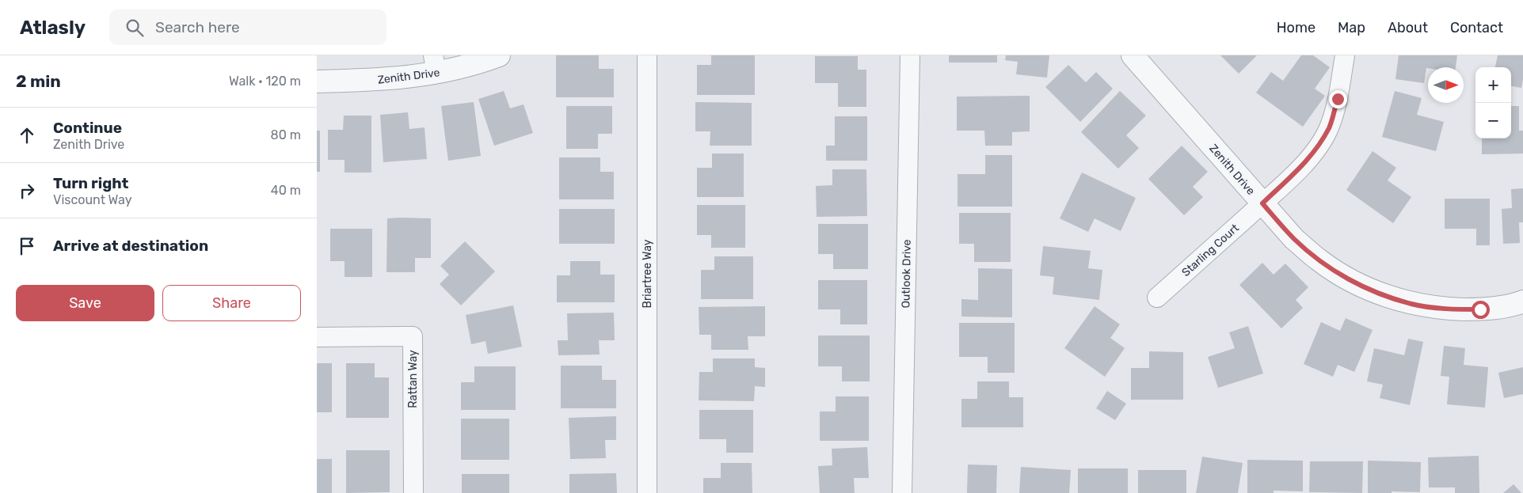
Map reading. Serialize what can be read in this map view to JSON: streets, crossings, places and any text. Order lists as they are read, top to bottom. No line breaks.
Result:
{"streets":{"street":["Zenith Drive","Starling Court","Briartree Way","Outlook Drive","Rattan Way"]},"crossings":[["Zenith Drive","Starling Court"]],"north":"right","page":{"header":"Atlasly","search":"Search here","nav":["Home","Map","About","Contact"],"heading":["2 min","Walk · 120 m"],"map_buttons":["+","−"],"list":[["Continue","Zenith Drive","80 m"],["Turn right","Viscount Way","40 m"],"Arrive at destination"],"buttons":["Save","Share"]}}
